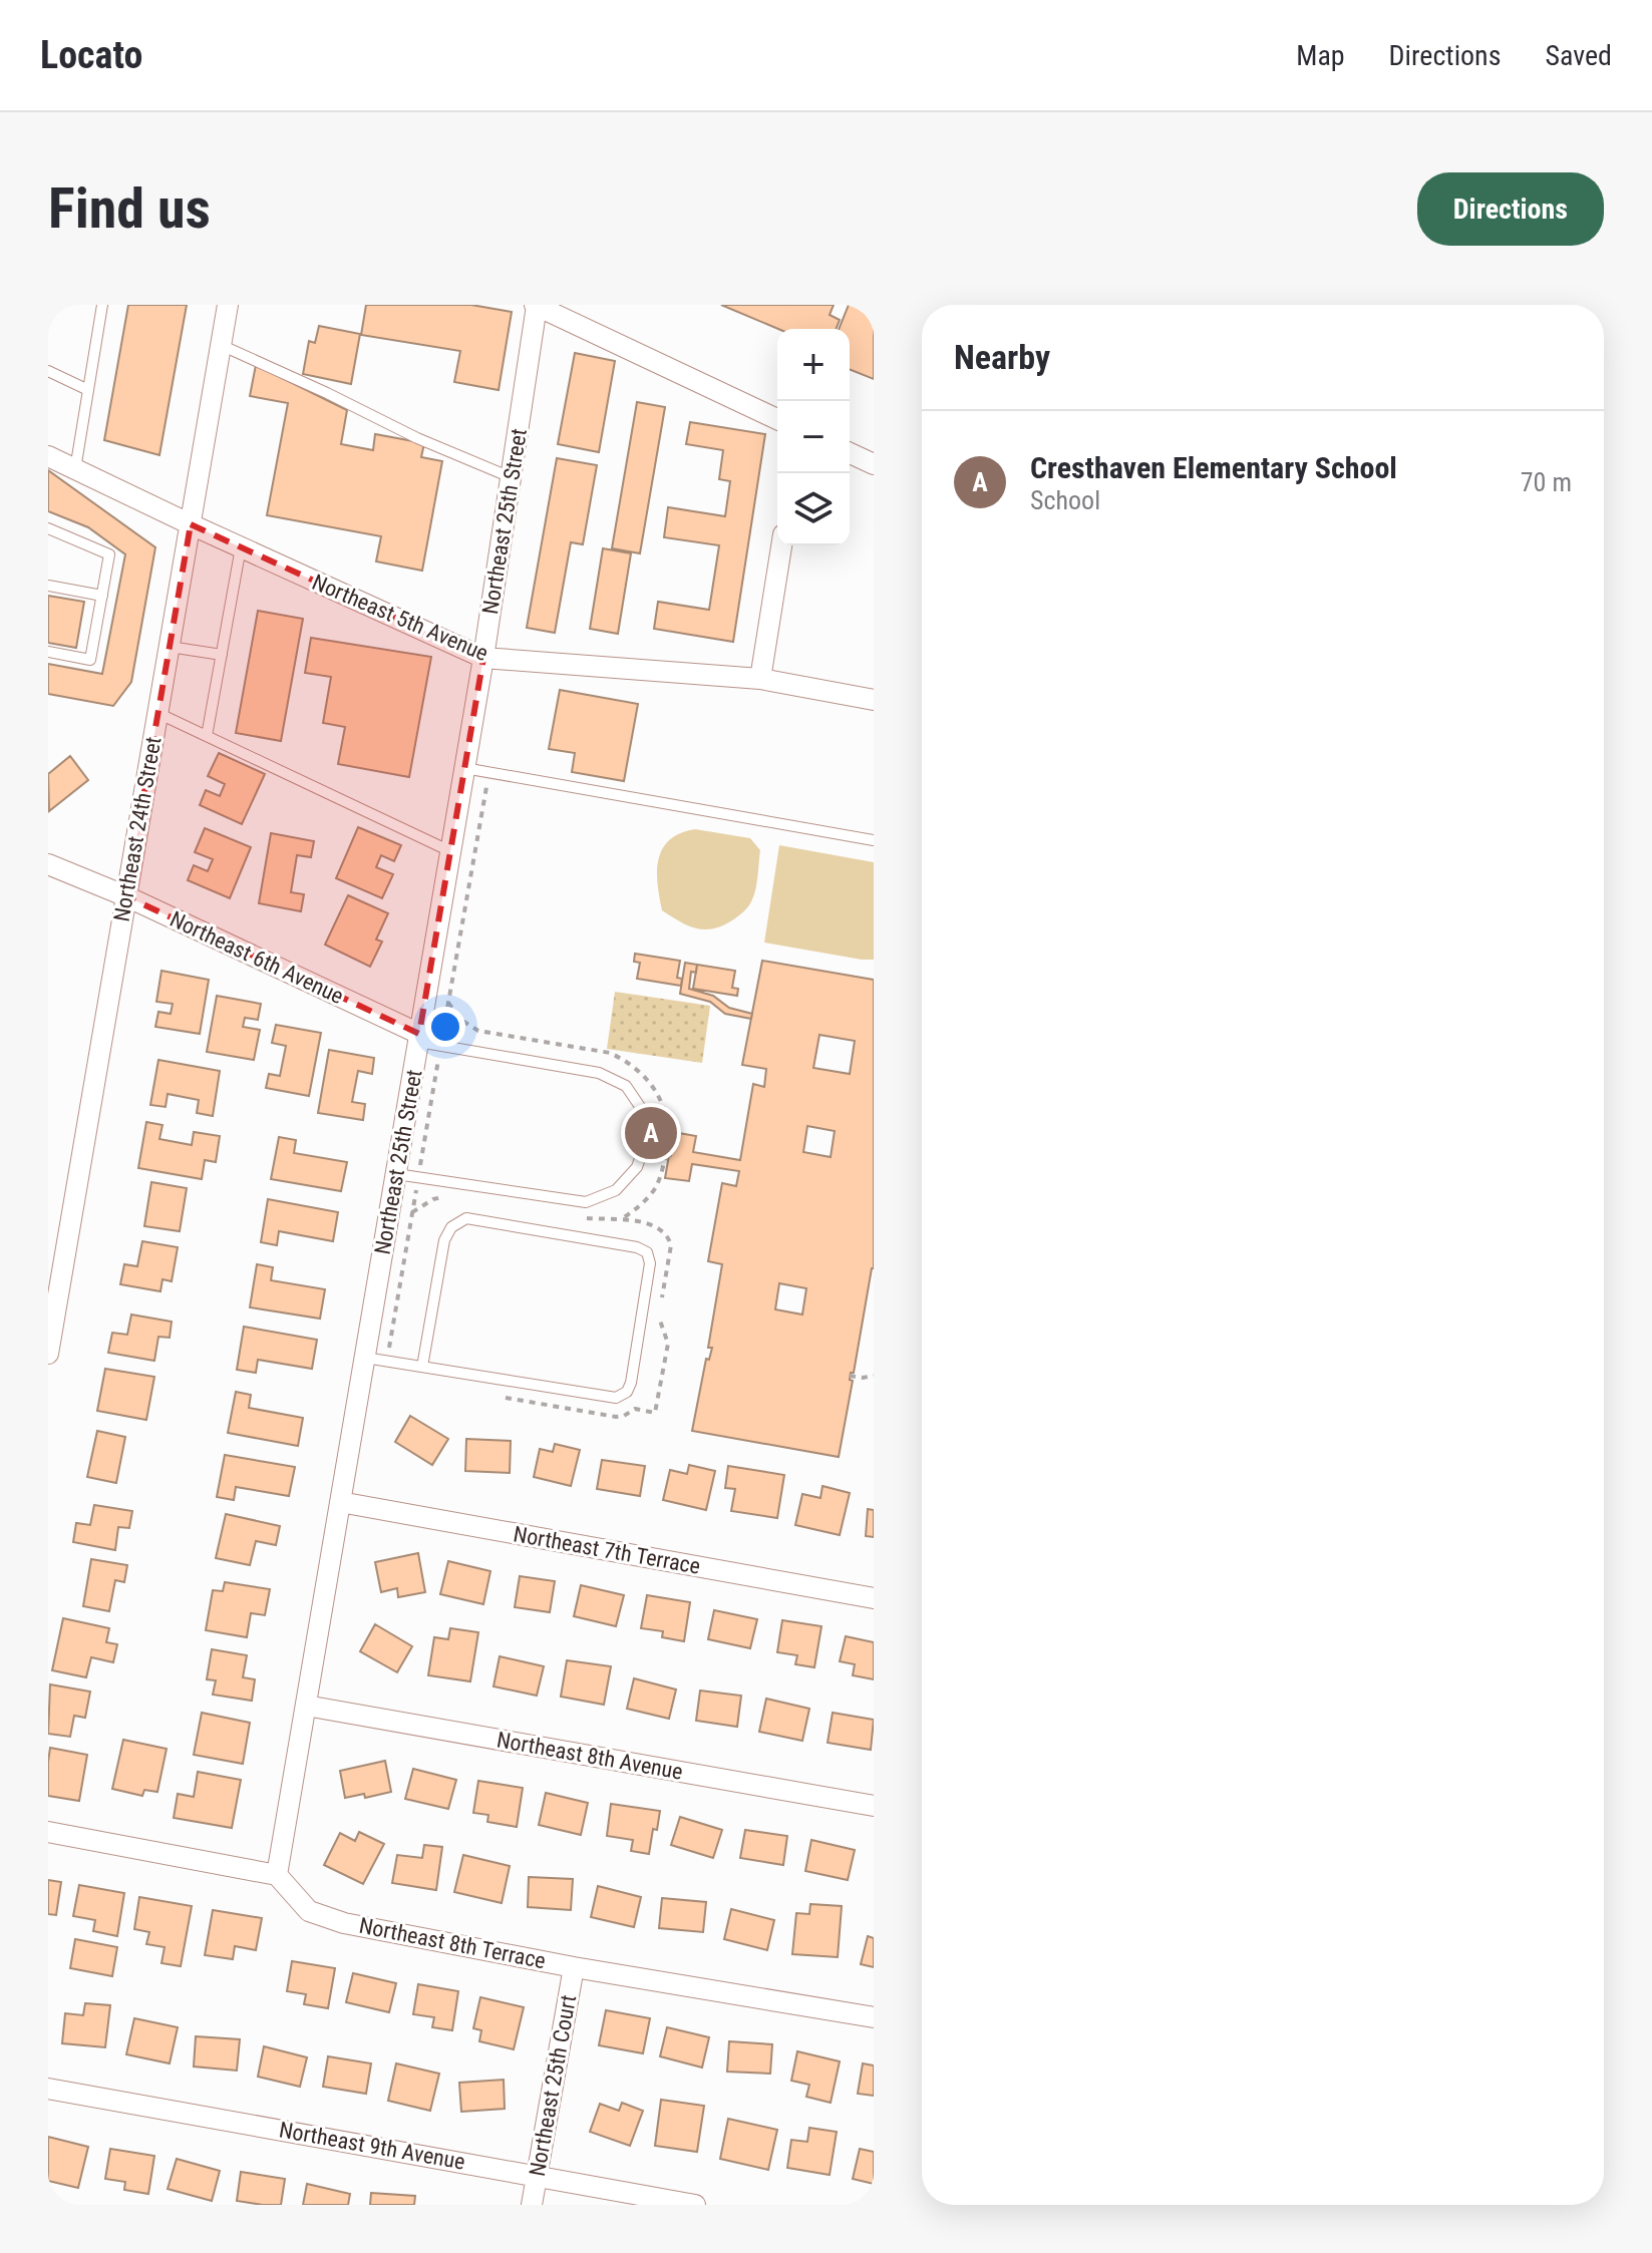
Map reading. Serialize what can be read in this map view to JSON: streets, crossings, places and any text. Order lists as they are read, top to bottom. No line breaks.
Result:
{"streets":{"street":["Northeast 25th Street","Northeast 5th Avenue","Northeast 24th Street","Northeast 6th Avenue","Northeast 7th Terrace","Northeast 8th Avenue","Northeast 8th Terrace","Northeast 25th Court","Northeast 9th Avenue"]},"crossings":[["Northeast 25th Street","Northeast 5th Avenue"],["Northeast 25th Street","Northeast 6th Avenue"],["Northeast 25th Street","Northeast 7th Terrace"],["Northeast 25th Street","Northeast 8th Avenue"],["Northeast 25th Street","Northeast 8th Terrace"],["Northeast 5th Avenue","Northeast 24th Street"],["Northeast 24th Street","Northeast 6th Avenue"],["Northeast 8th Terrace","Northeast 25th Court"],["Northeast 25th Court","Northeast 9th Avenue"]],"page":{"header":"Locato","nav":["Map","Directions","Saved"],"buttons":"Directions","title":"Find us","heading":"Nearby","map_buttons":["+","−"],"list":[{"mark":"A","name":"Cresthaven Elementary School","note":"School","value":"70 m"}],"pins":"A"}}
